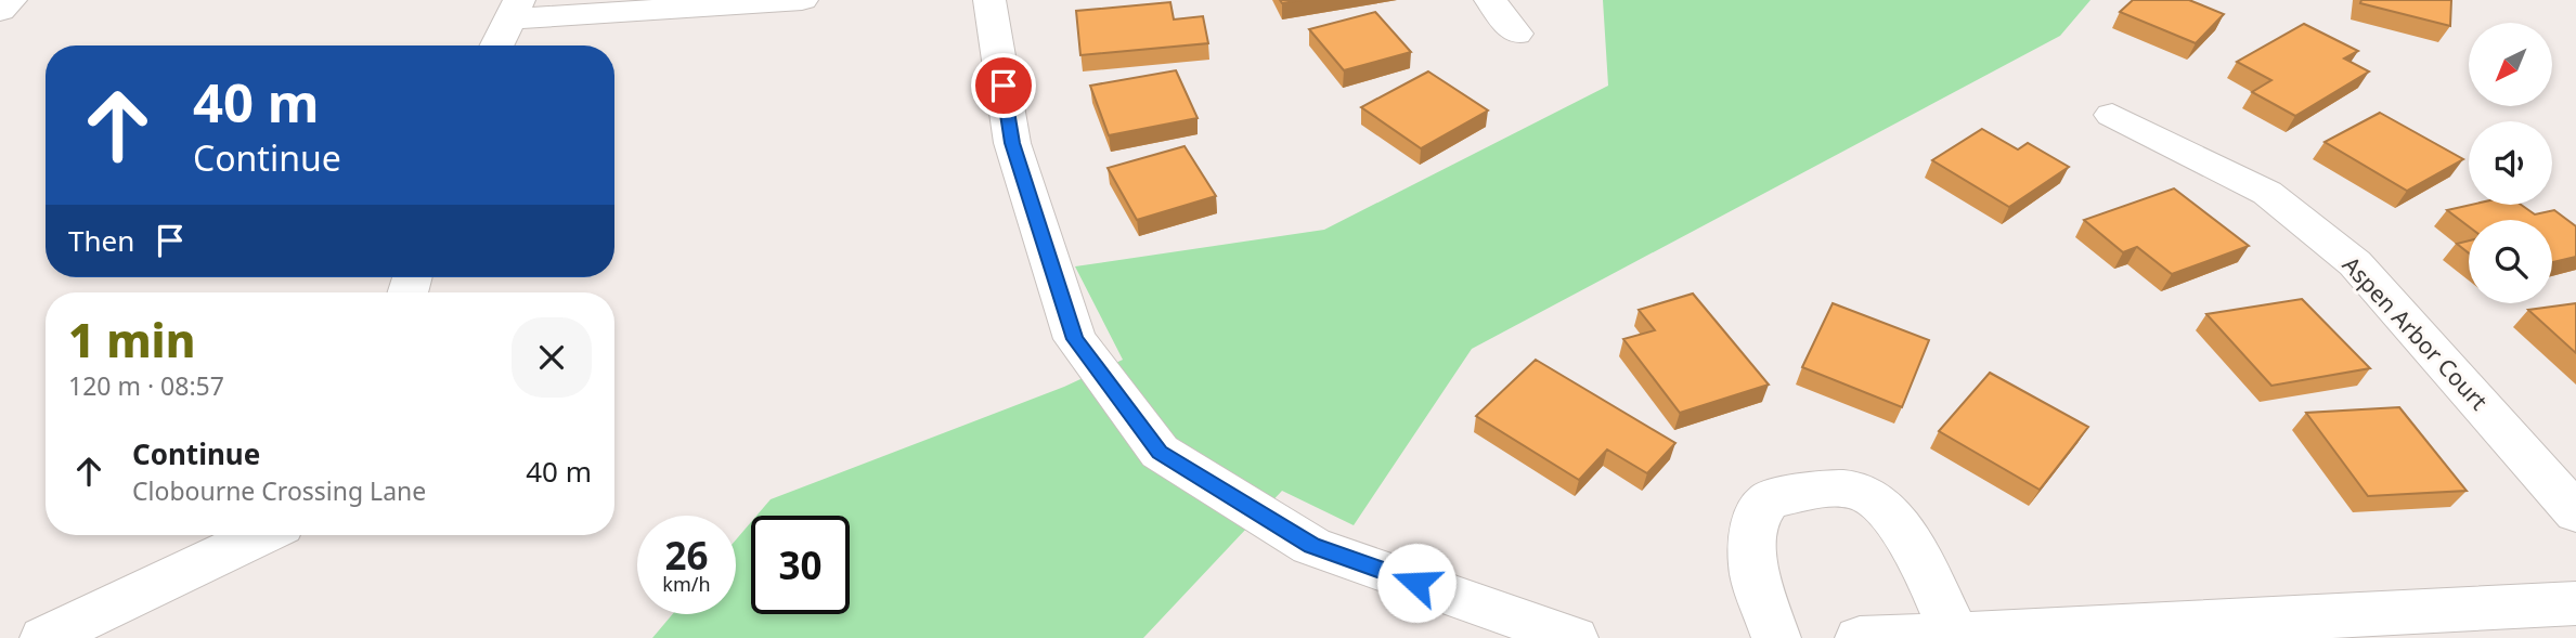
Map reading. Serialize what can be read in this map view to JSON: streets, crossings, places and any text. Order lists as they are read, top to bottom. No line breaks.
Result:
{"streets":{"street":["Aspen Arbor Court"]},"north":"bottom left","page":{"turn":["40 m","Continue"],"then":"Then","heading":["1 min","120 m · 08:57"],"list":[{"name":"Continue","note":"Clobourne Crossing Lane","value":"40 m"}],"speed":"26 km/h","limit":"30"}}
